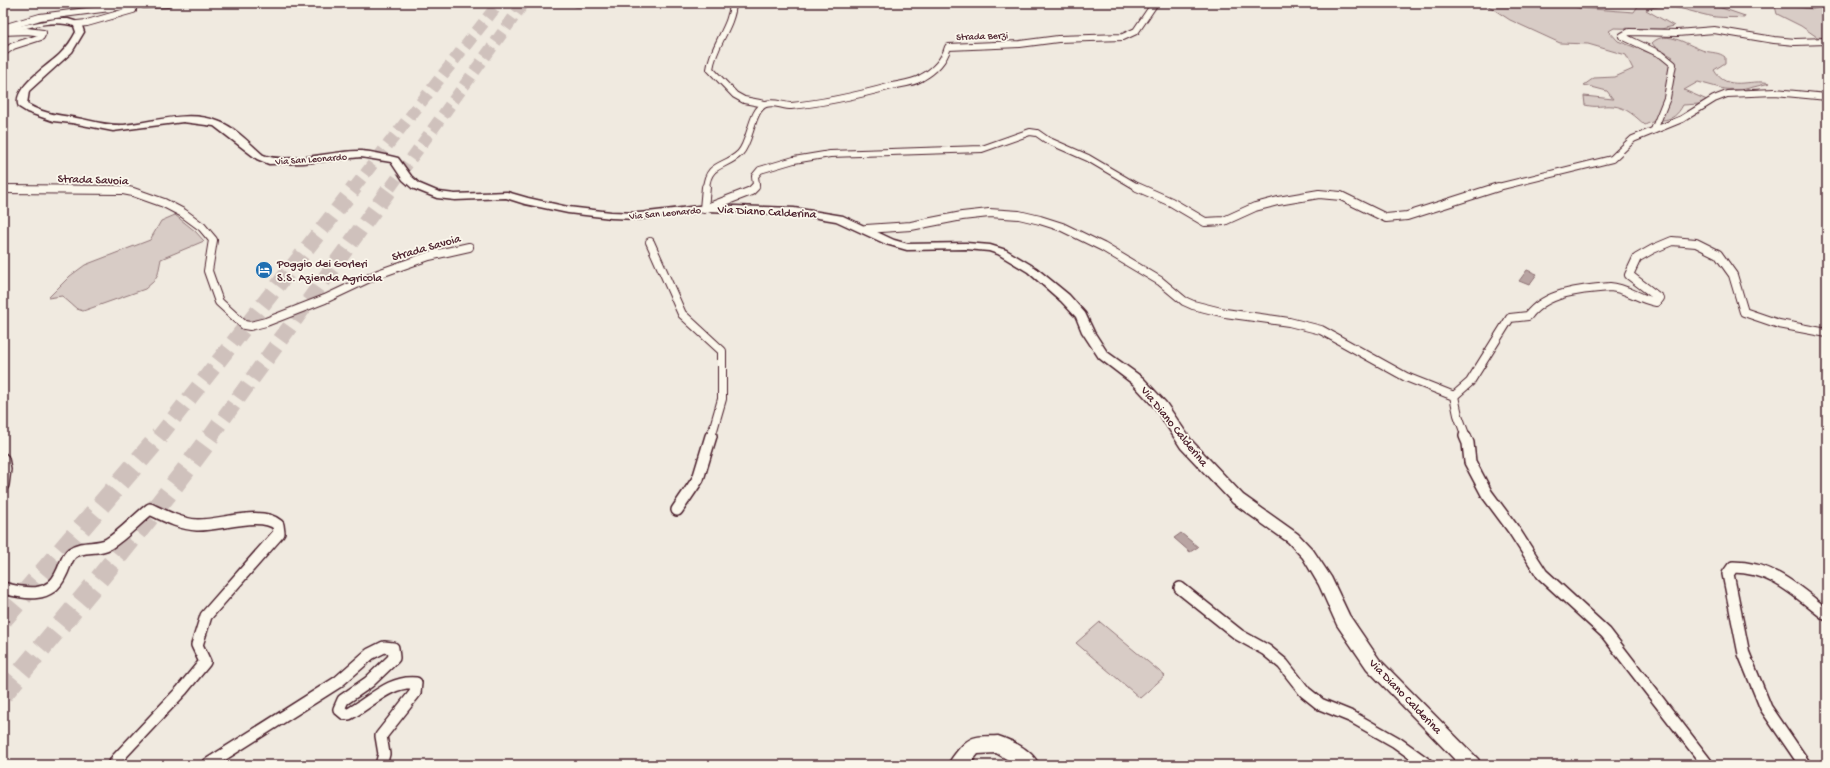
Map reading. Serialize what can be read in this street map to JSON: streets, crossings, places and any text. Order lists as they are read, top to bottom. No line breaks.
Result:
{"streets":{"main road":["Via San Leonardo","Via Diano Calderina"],"street":["Strada Berzi","Strada Savoia"]},"crossings":[["Via San Leonardo","Via Diano Calderina"]],"places":{"hotel":["Poggio dei Gorleri S.S. Azienda Agricola"]}}
